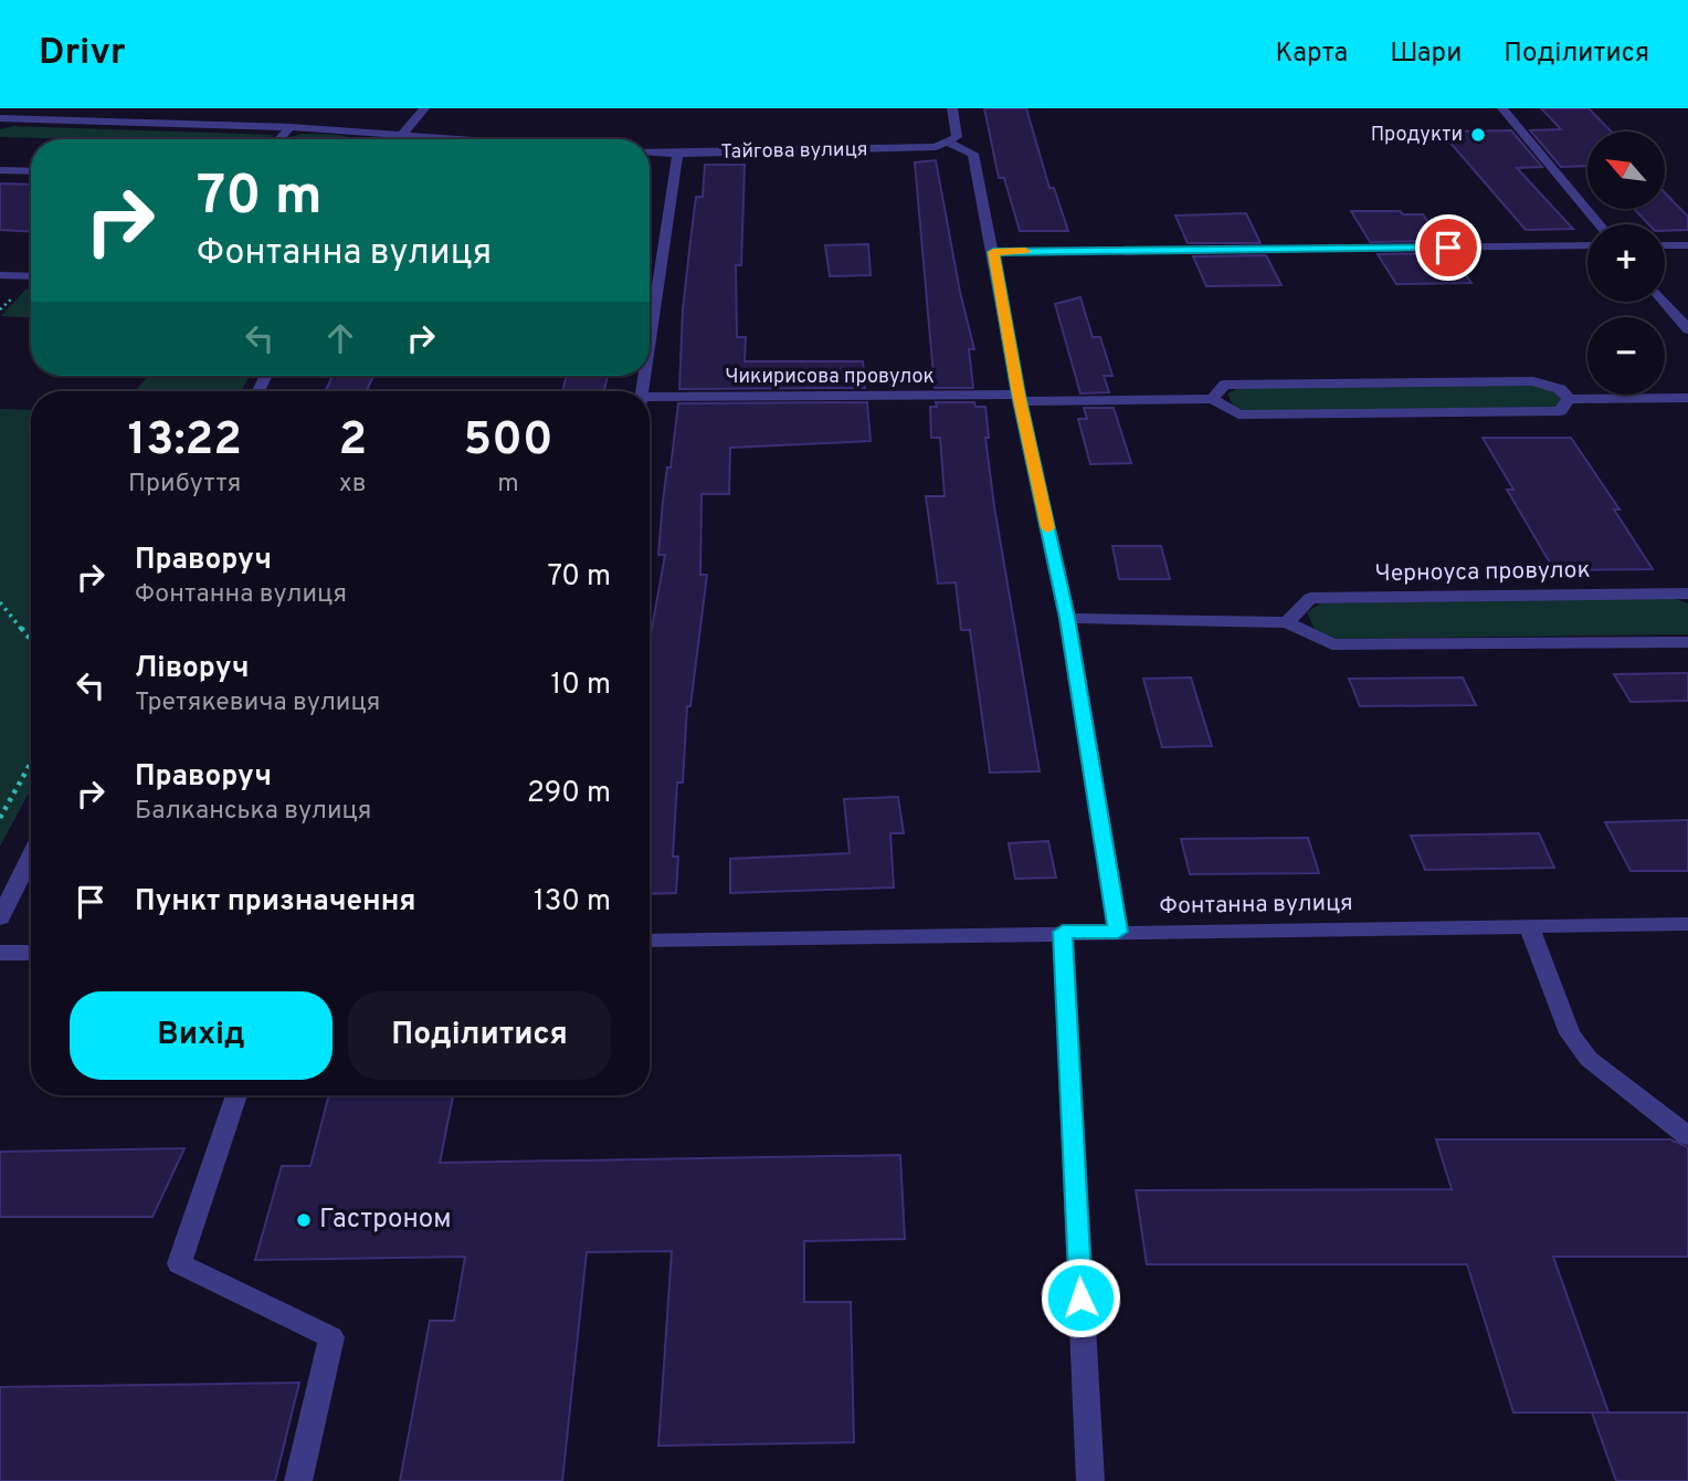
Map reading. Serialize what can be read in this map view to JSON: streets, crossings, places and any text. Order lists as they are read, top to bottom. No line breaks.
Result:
{"streets":{"street":["Тайгова вулиця","Чикирисова провулок","Черноуса провулок","Фонтанна вулиця"]},"places":["Продукти","Гастроном"],"north":"top left","page":{"header":"Drivr","nav":["Карта","Шари","Поділитися"],"map_buttons":["+","−"],"turn":["70 m","Фонтанна вулиця"],"eta":["13:22","Прибуття","2","хв","500","m"],"list":[{"name":"Праворуч","note":"Фонтанна вулиця","value":"70 m"},{"name":"Ліворуч","note":"Третякевича вулиця","value":"10 m"},{"name":"Праворуч","note":"Балканська вулиця","value":"290 m"},{"name":"Пункт призначення","value":"130 m"}],"buttons":["Вихід","Поділитися"]}}
